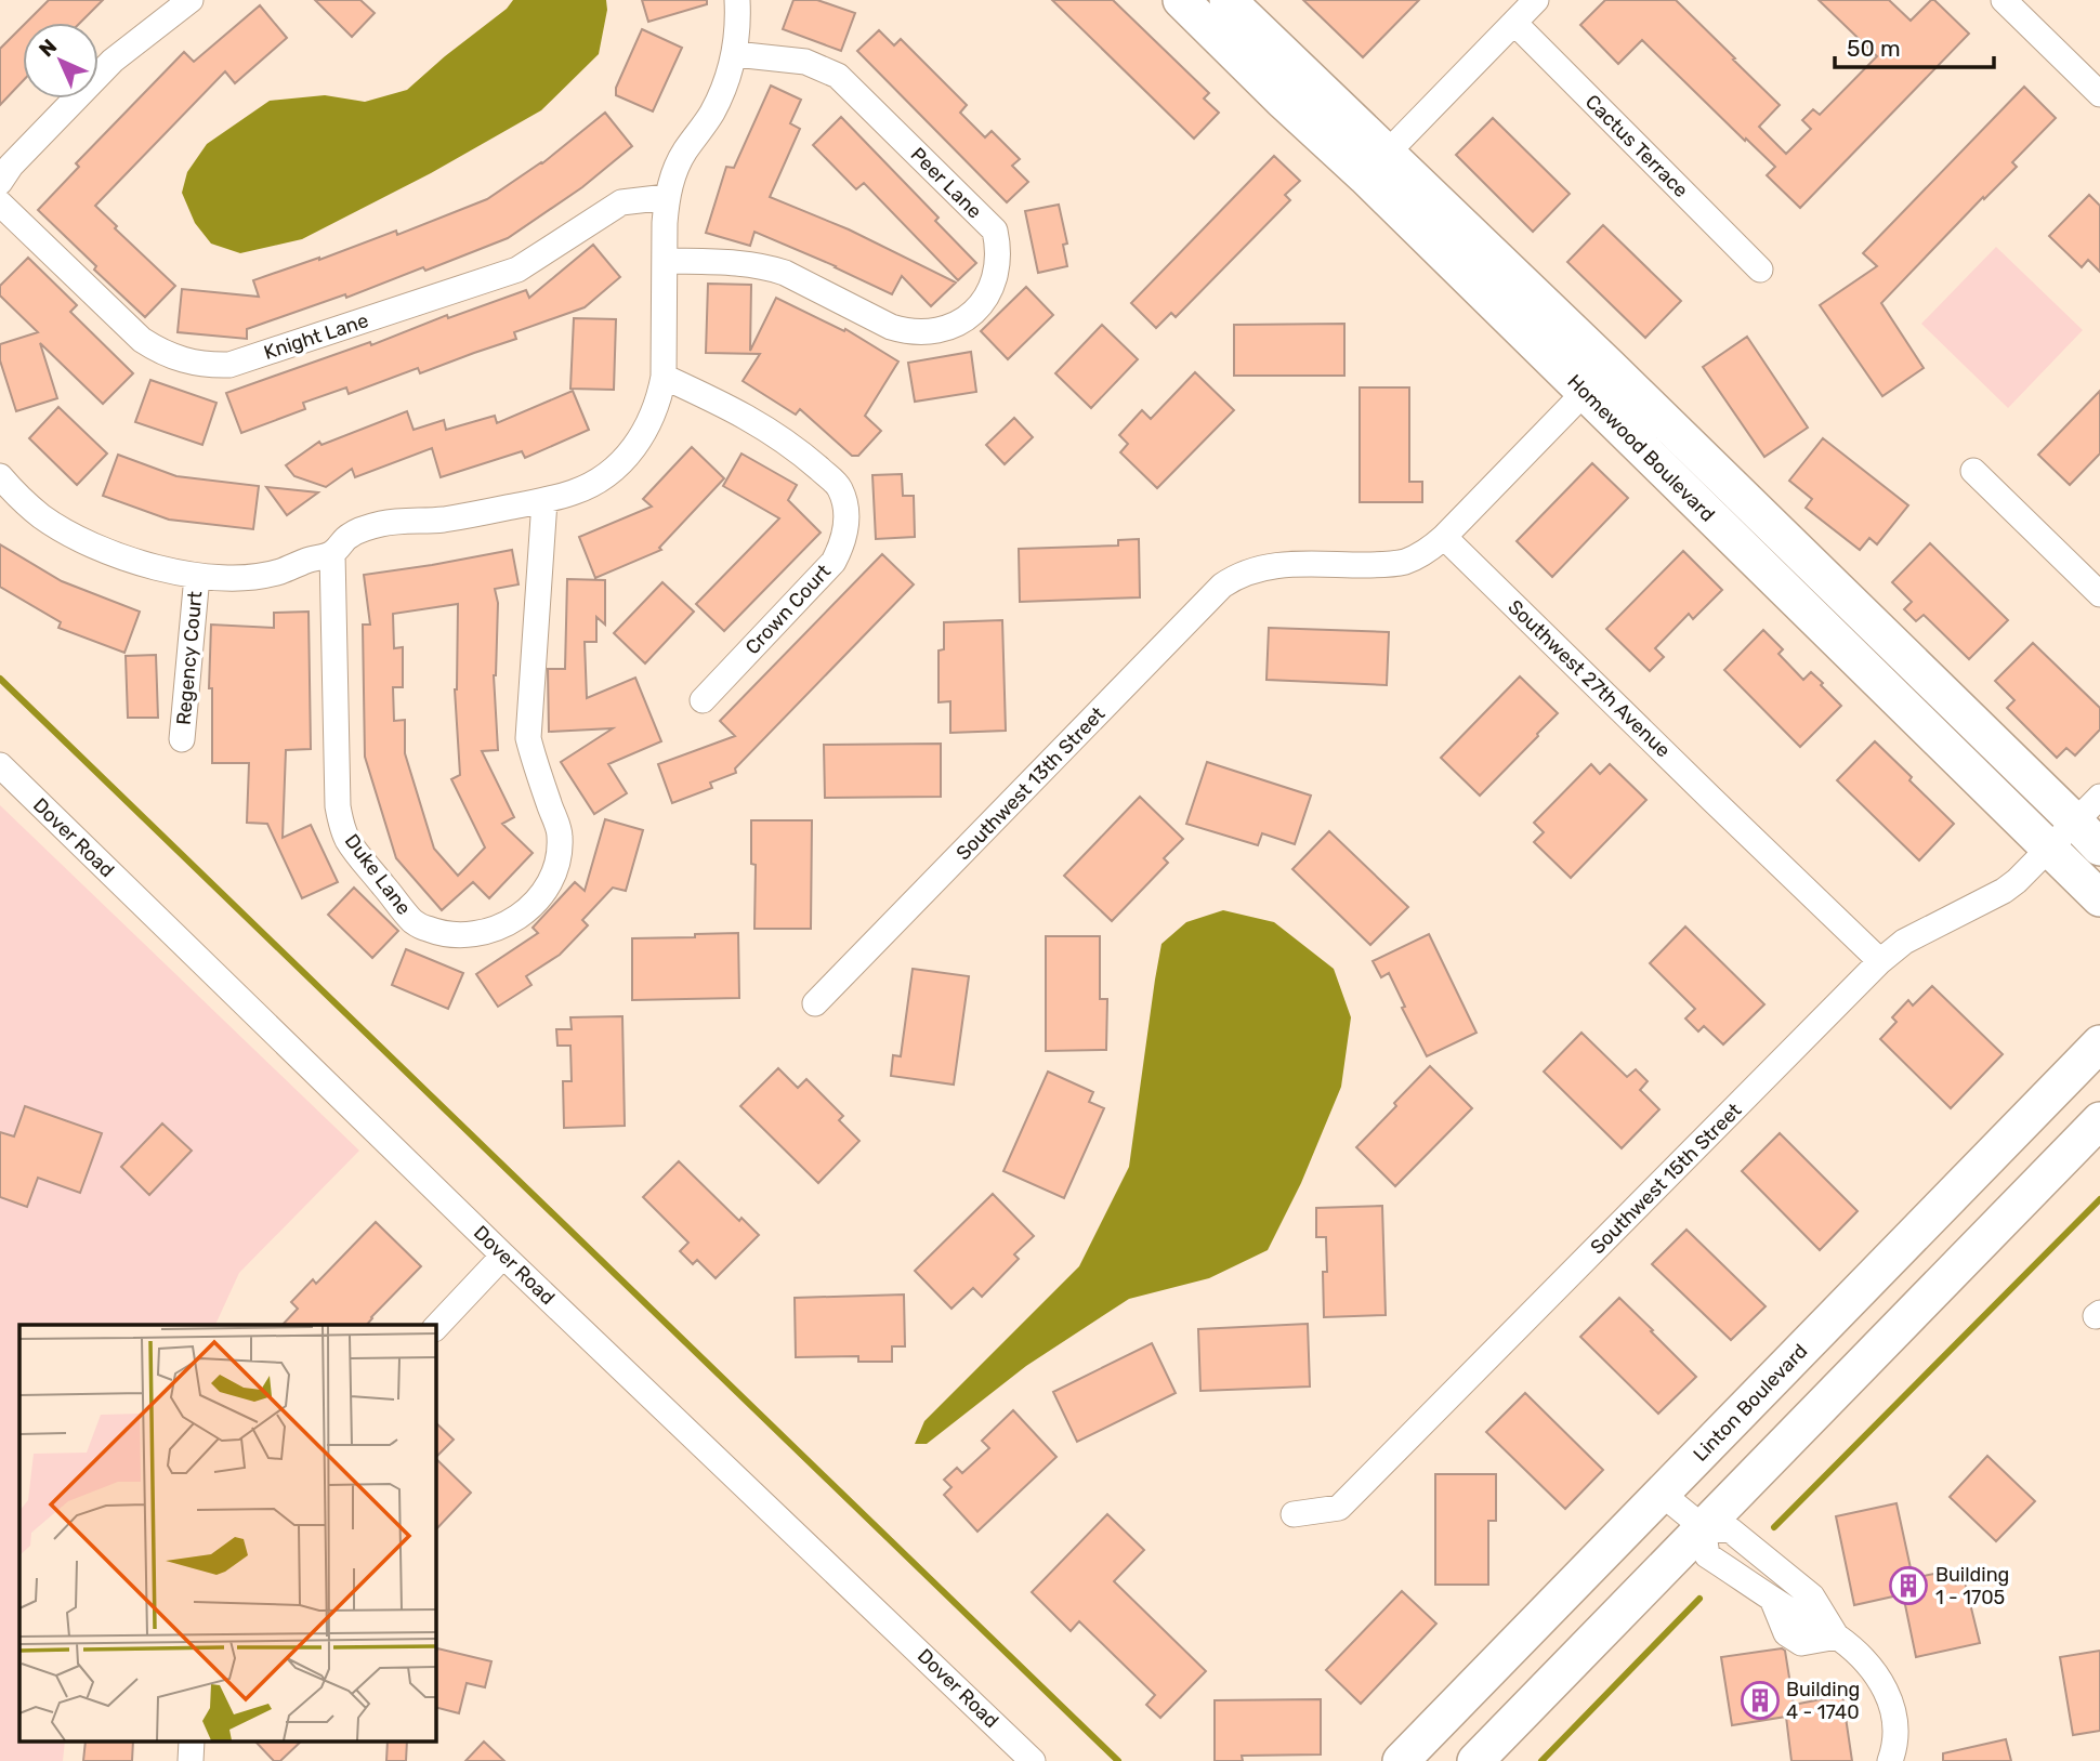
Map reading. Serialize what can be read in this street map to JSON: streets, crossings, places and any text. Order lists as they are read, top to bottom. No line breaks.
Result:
{"streets":{"street":["Cactus Terrace","Peer Lane","Knight Lane","Homewood Boulevard","Crown Court","Regency Court","Southwest 27th Avenue","Southwest 13th Street","Dover Road","Duke Lane","Southwest 15th Street","Linton Boulevard"]},"crossings":[["Homewood Boulevard","Southwest 15th Street"],["Southwest 27th Avenue","Southwest 13th Street"],["Southwest 27th Avenue","Southwest 15th Street"]],"places":{"building":["Building 1 - 1705","Building 4 - 1740"]},"scale_bar":"50 m","north":"top left"}
